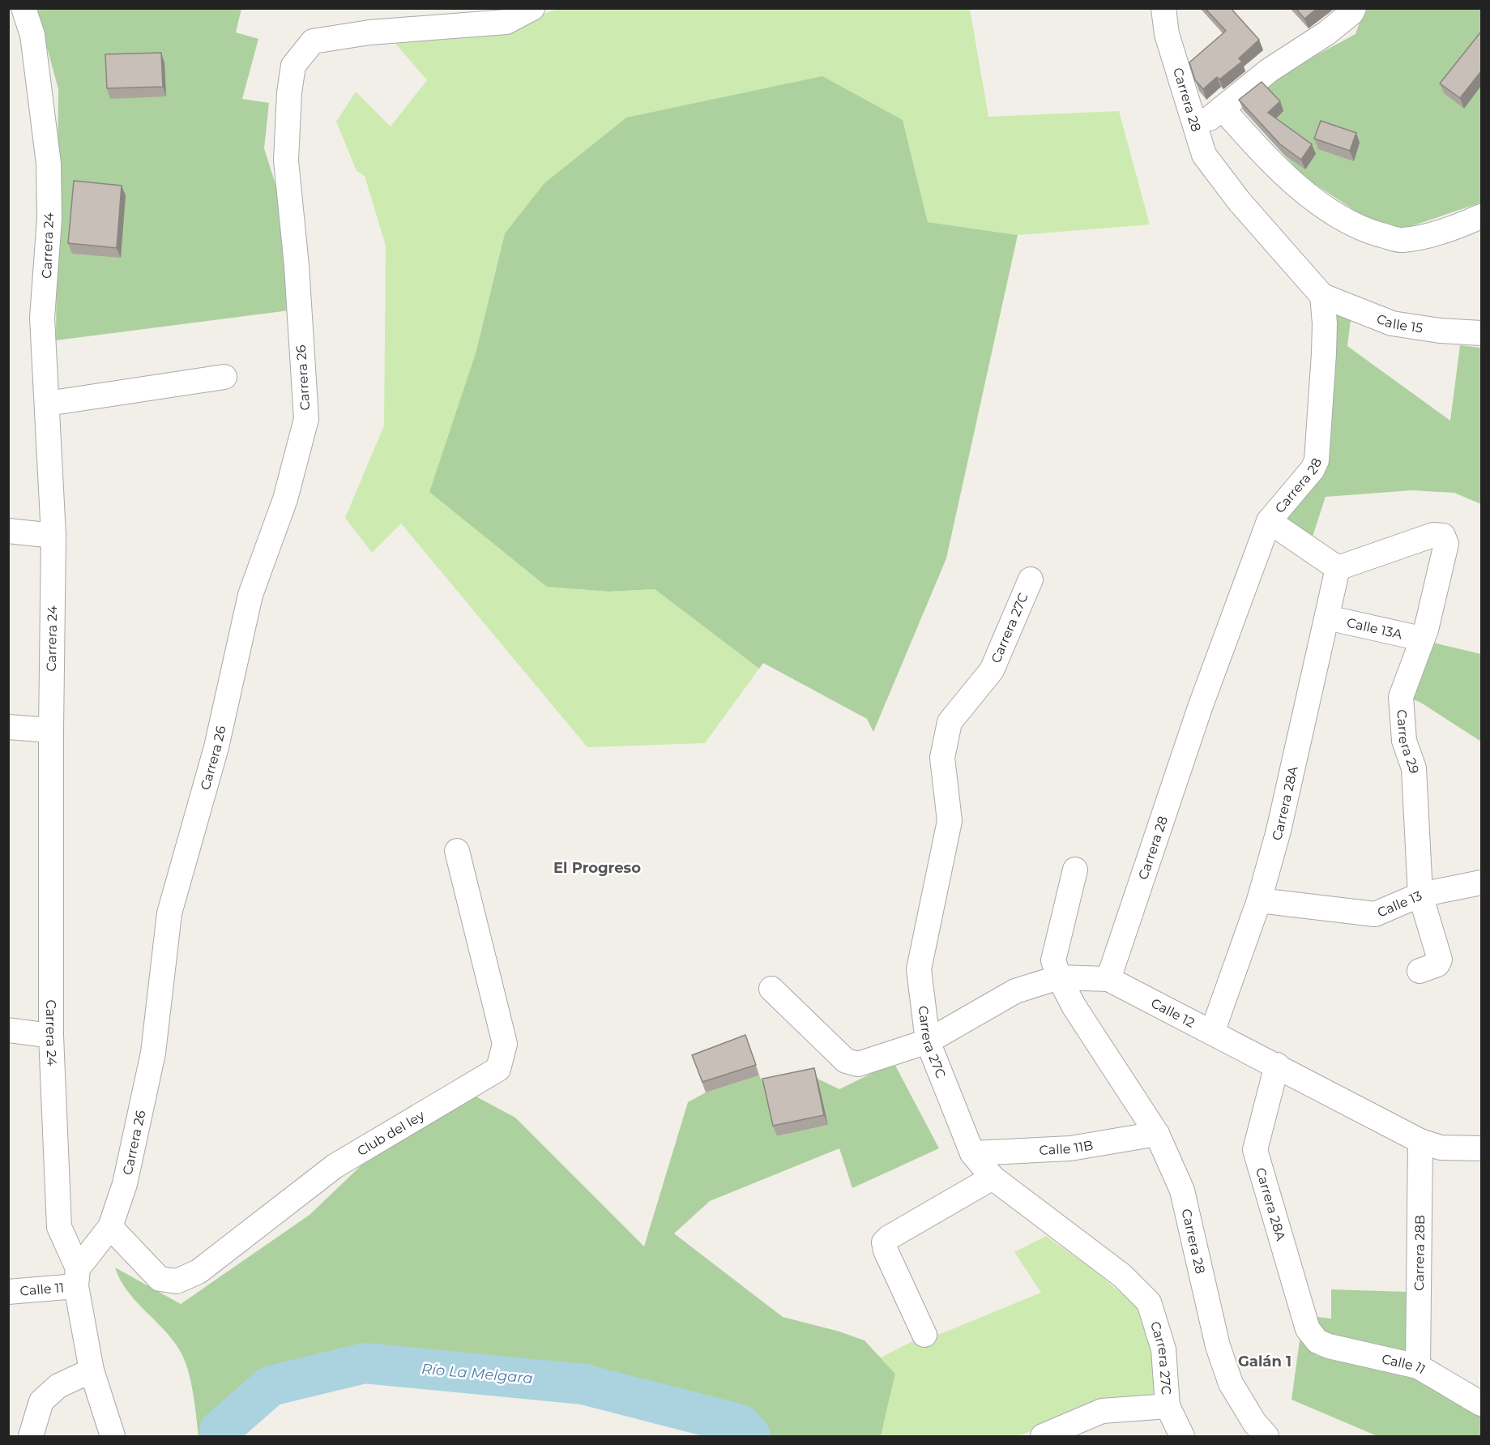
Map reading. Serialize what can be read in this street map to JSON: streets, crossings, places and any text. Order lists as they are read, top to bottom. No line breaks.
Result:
{"streets":{"street":["Carrera 28","Carrera 24","Calle 15","Carrera 26","Carrera 27C","Calle 13A","Carrera 29","Carrera 28A","Calle 13","Calle 12","Club del ley","Calle 11B","Carrera 28B","Calle 11"]},"crossings":[["Carrera 28","Calle 15"],["Carrera 28","Calle 12"],["Carrera 28","Calle 11B"],["Carrera 24","Carrera 26"],["Carrera 24","Calle 11"],["Carrera 26","Club del ley"],["Carrera 26","Calle 11"],["Carrera 27C","Calle 12"],["Carrera 27C","Calle 11B"],["Calle 13A","Carrera 29"],["Calle 13A","Carrera 28A"],["Carrera 29","Carrera 28A"],["Carrera 29","Calle 13"],["Carrera 28A","Calle 13"],["Carrera 28A","Calle 12"],["Carrera 28A","Calle 11"],["Calle 12","Carrera 28B"],["Carrera 28B","Calle 11"]],"districts":["El Progreso","Galán 1"],"water":["Río La Melgara"]}
